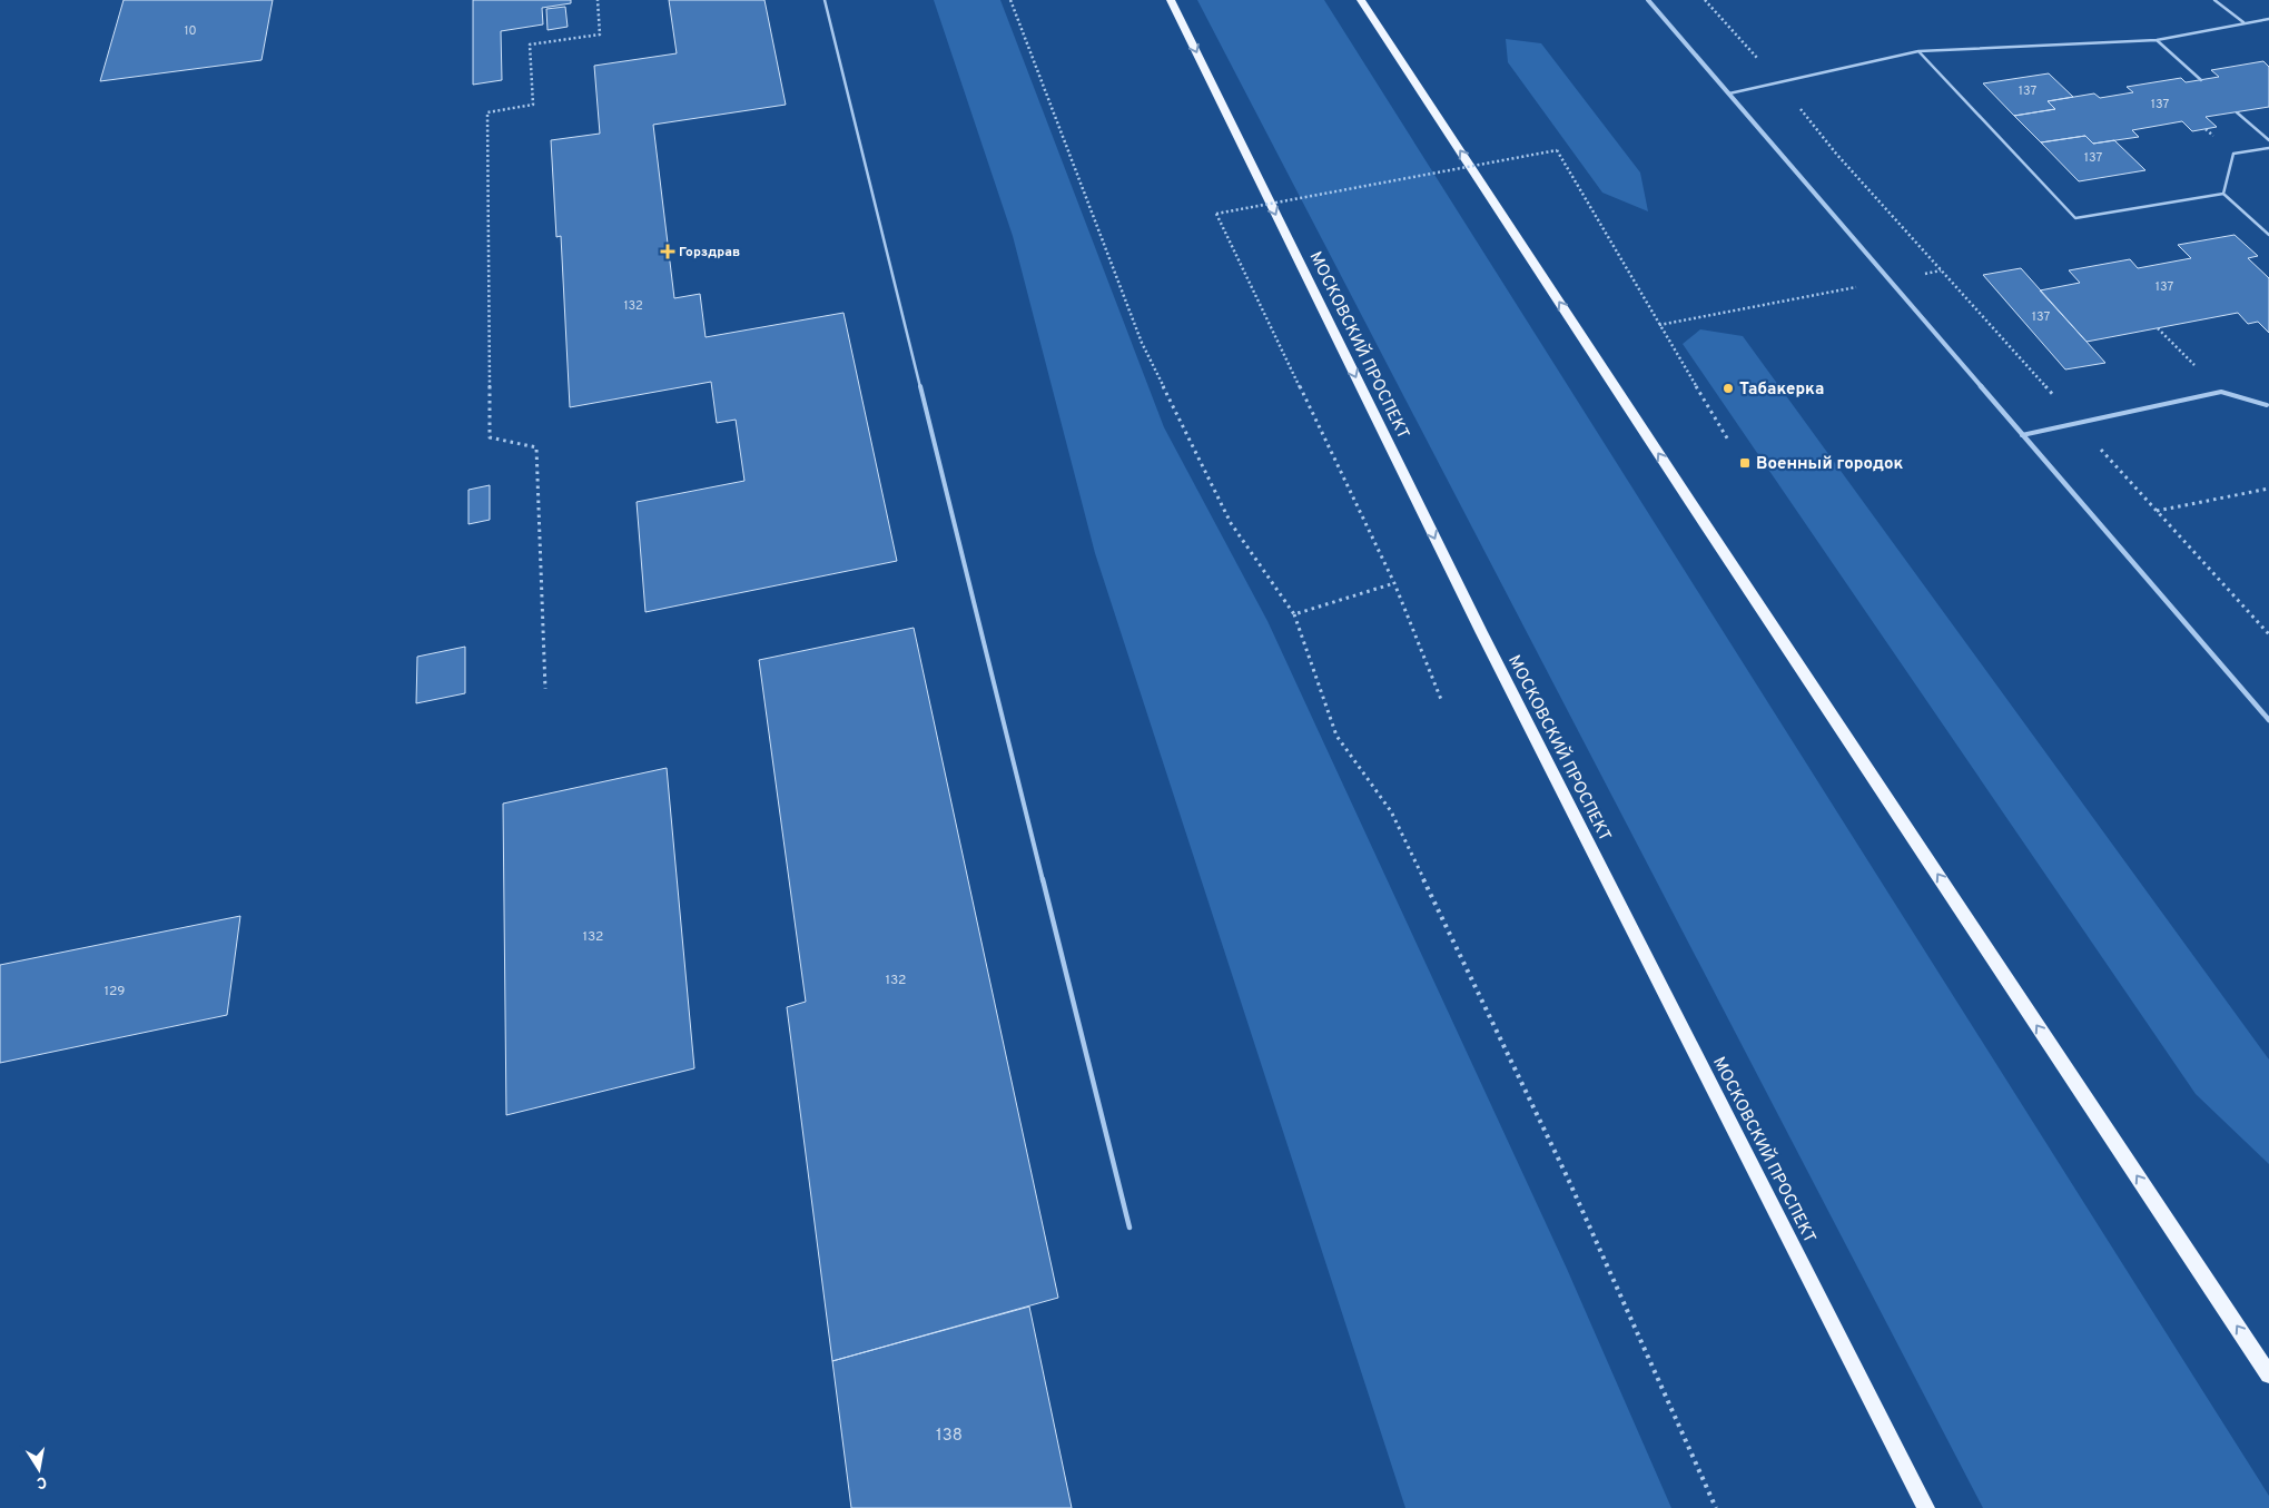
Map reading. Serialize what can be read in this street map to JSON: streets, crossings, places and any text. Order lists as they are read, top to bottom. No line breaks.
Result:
{"streets":{"main road":["МОСКОВСКИЙ ПРОСПЕКТ"]},"one_way":["МОСКОВСКИЙ ПРОСПЕКТ"],"places":{"health":["Горздрав"],"other":["Табакерка"],"transit":["Военный городок"]},"house_numbers":["10","137","137","137","137","132","137","132","132","129","138"],"north":"bottom"}
